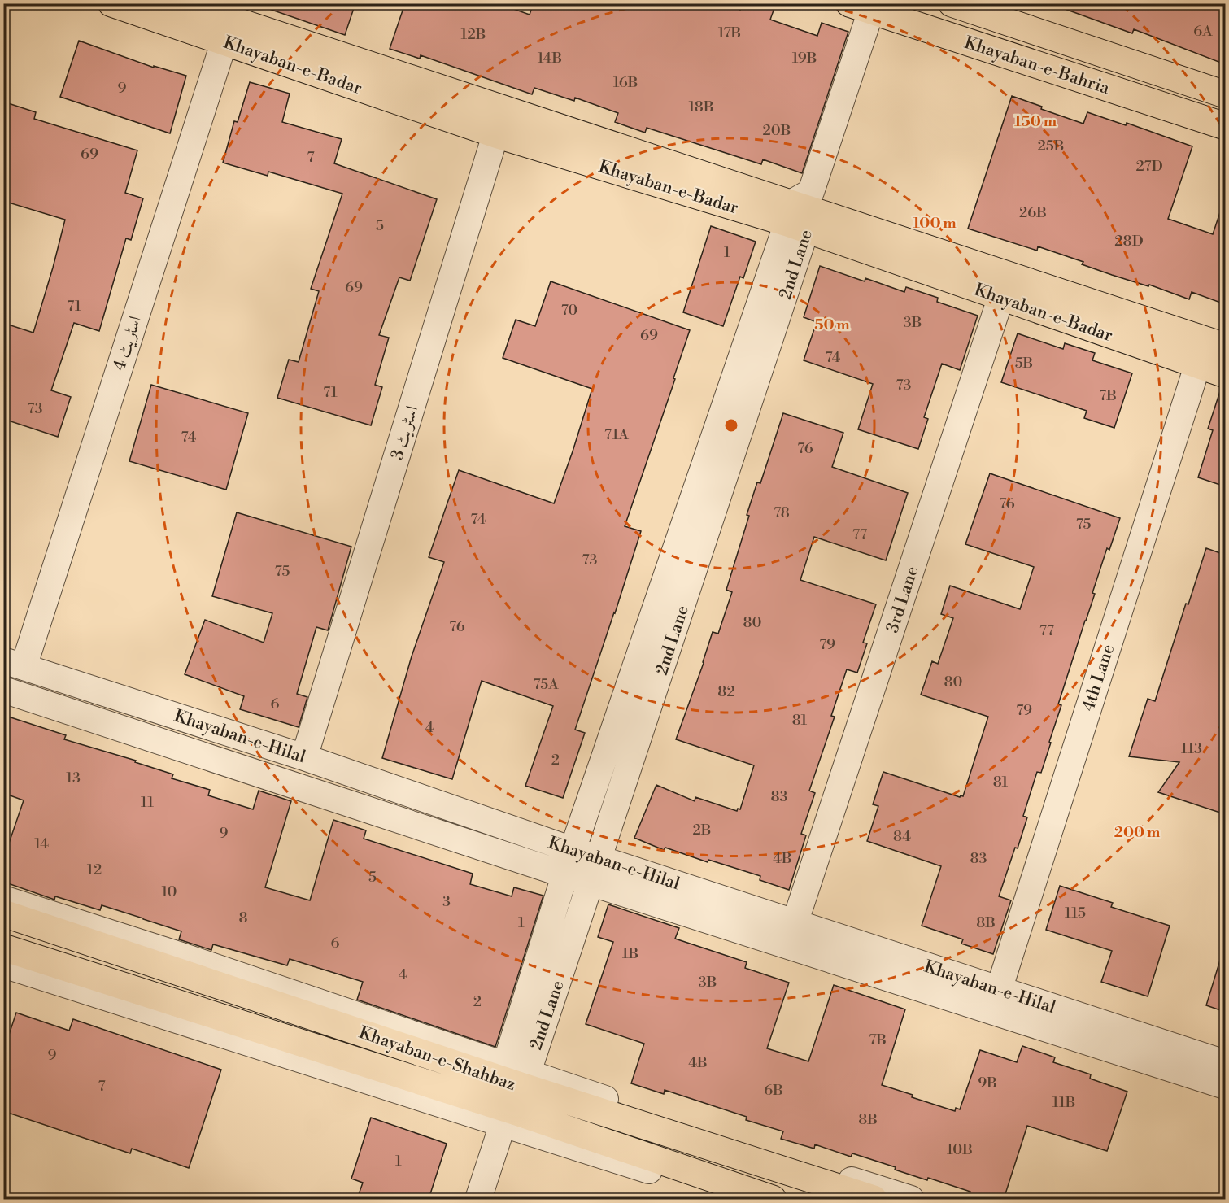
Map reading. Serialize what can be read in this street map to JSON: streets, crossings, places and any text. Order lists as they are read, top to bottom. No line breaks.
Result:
{"streets":{"main road":["Khayaban-e-Badar","Khayaban-e-Bahria","Khayaban-e-Shahbaz"],"street":["2nd Lane","اسٹریٹ 4","اسٹریٹ 3","3rd Lane","4th Lane","Khayaban-e-Hilal"]},"crossings":[["Khayaban-e-Badar","2nd Lane"],["Khayaban-e-Badar","اسٹریٹ 4"],["Khayaban-e-Badar","اسٹریٹ 3"],["Khayaban-e-Badar","3rd Lane"],["Khayaban-e-Badar","4th Lane"],["2nd Lane","Khayaban-e-Hilal"],["2nd Lane","Khayaban-e-Shahbaz"],["اسٹریٹ 4","Khayaban-e-Hilal"],["اسٹریٹ 3","Khayaban-e-Hilal"],["3rd Lane","Khayaban-e-Hilal"],["4th Lane","Khayaban-e-Hilal"]],"house_numbers":["6A","17B","12B","14B","19B","16B","9","18B","20B","25B","69","7","27D","26B","5","28D","1","69","71","70","3B","69","74","5B","73","71","7B","73","71A","74","76","76","78","74","75","77","73","75","80","76","77","79","80","75A","82","6","79","81","4","113","2","13","81","83","11","2B","9","84","14","4B","83","12","5","10","3","115","8","1","8B","6","1B","4","3B","2","7B","9","4B","9B","7","6B","11B","8B","10B","1"],"rings":["150 m","100 m","50 m","200 m"]}
